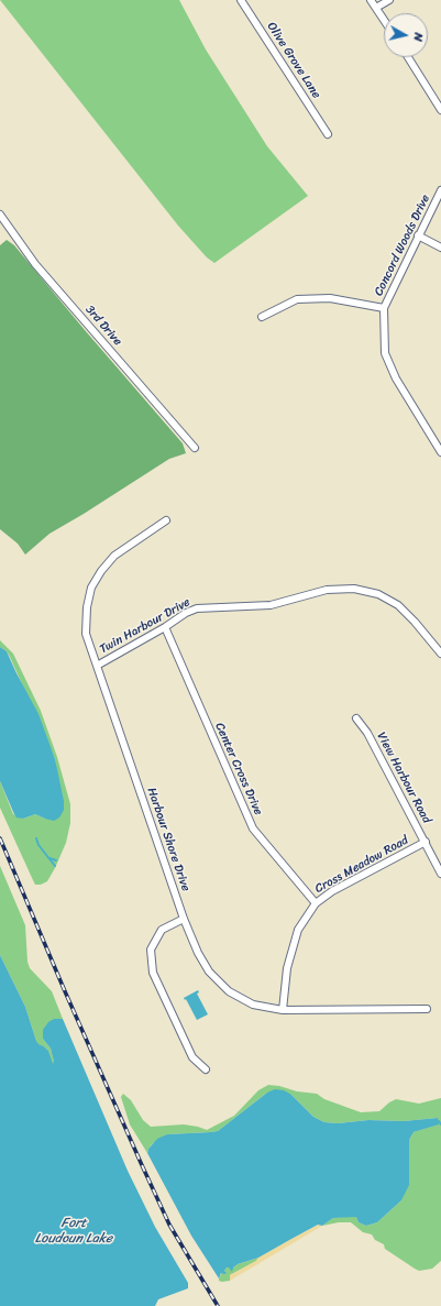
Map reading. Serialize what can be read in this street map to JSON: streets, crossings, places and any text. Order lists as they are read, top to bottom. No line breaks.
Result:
{"streets":{"street":["Olive Grove Lane","Concord Woods Drive","3rd Drive","Twin Harbour Drive","Center Cross Drive","View Harbour Road","Harbour Shore Drive","Cross Meadow Road"]},"crossings":[["Twin Harbour Drive","Center Cross Drive"],["Twin Harbour Drive","Harbour Shore Drive"],["Center Cross Drive","Cross Meadow Road"],["View Harbour Road","Cross Meadow Road"],["Harbour Shore Drive","Cross Meadow Road"]],"water":["Fort Loudoun Lake"],"north":"right"}
